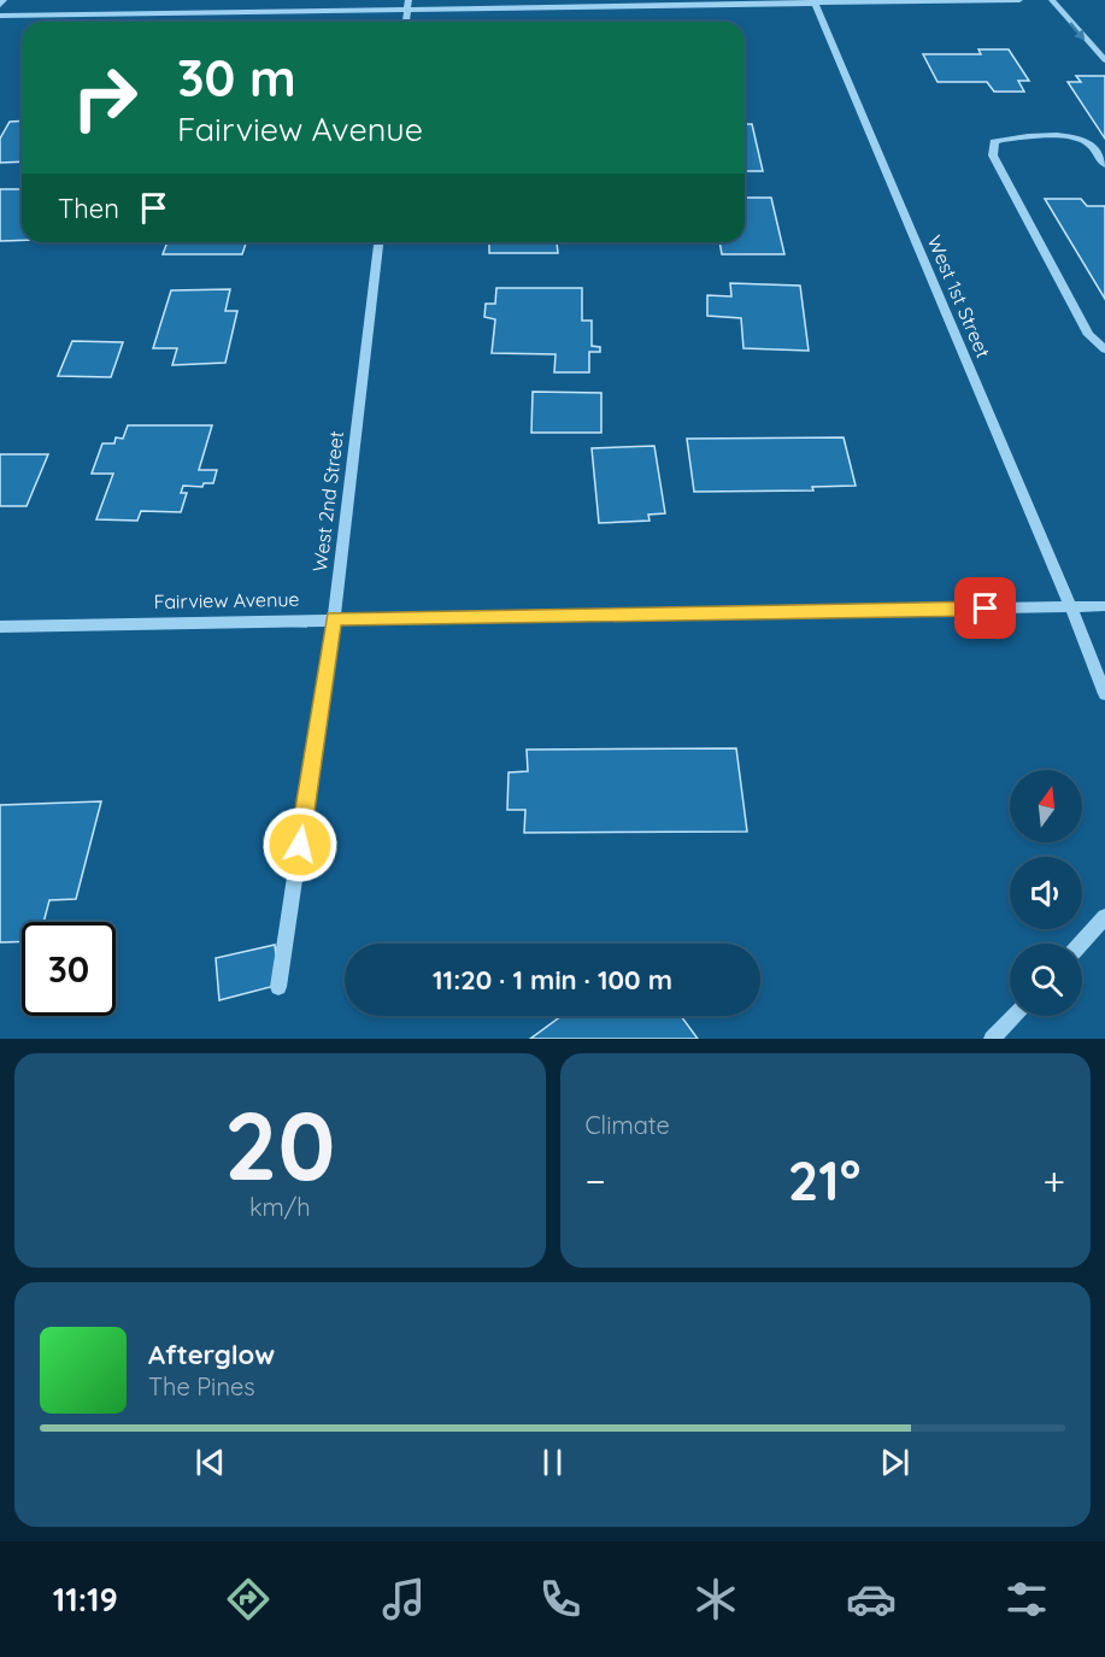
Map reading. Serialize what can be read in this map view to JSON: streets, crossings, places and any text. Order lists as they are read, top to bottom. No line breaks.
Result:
{"streets":{"street":["West 1st Street","West 2nd Street","Fairview Avenue"]},"crossings":[["West 1st Street","Fairview Avenue"],["West 2nd Street","Fairview Avenue"]],"north":"top","page":{"turn":["30 m","Fairview Avenue"],"then":"Then","limit":"30","trip":"11:20 · 1 min · 100 m","tile":[["20","km/h"],"Climate"],"heat":["−","21°","+"],"song":["Afterglow","The Pines"],"tabs":"11:19"}}
